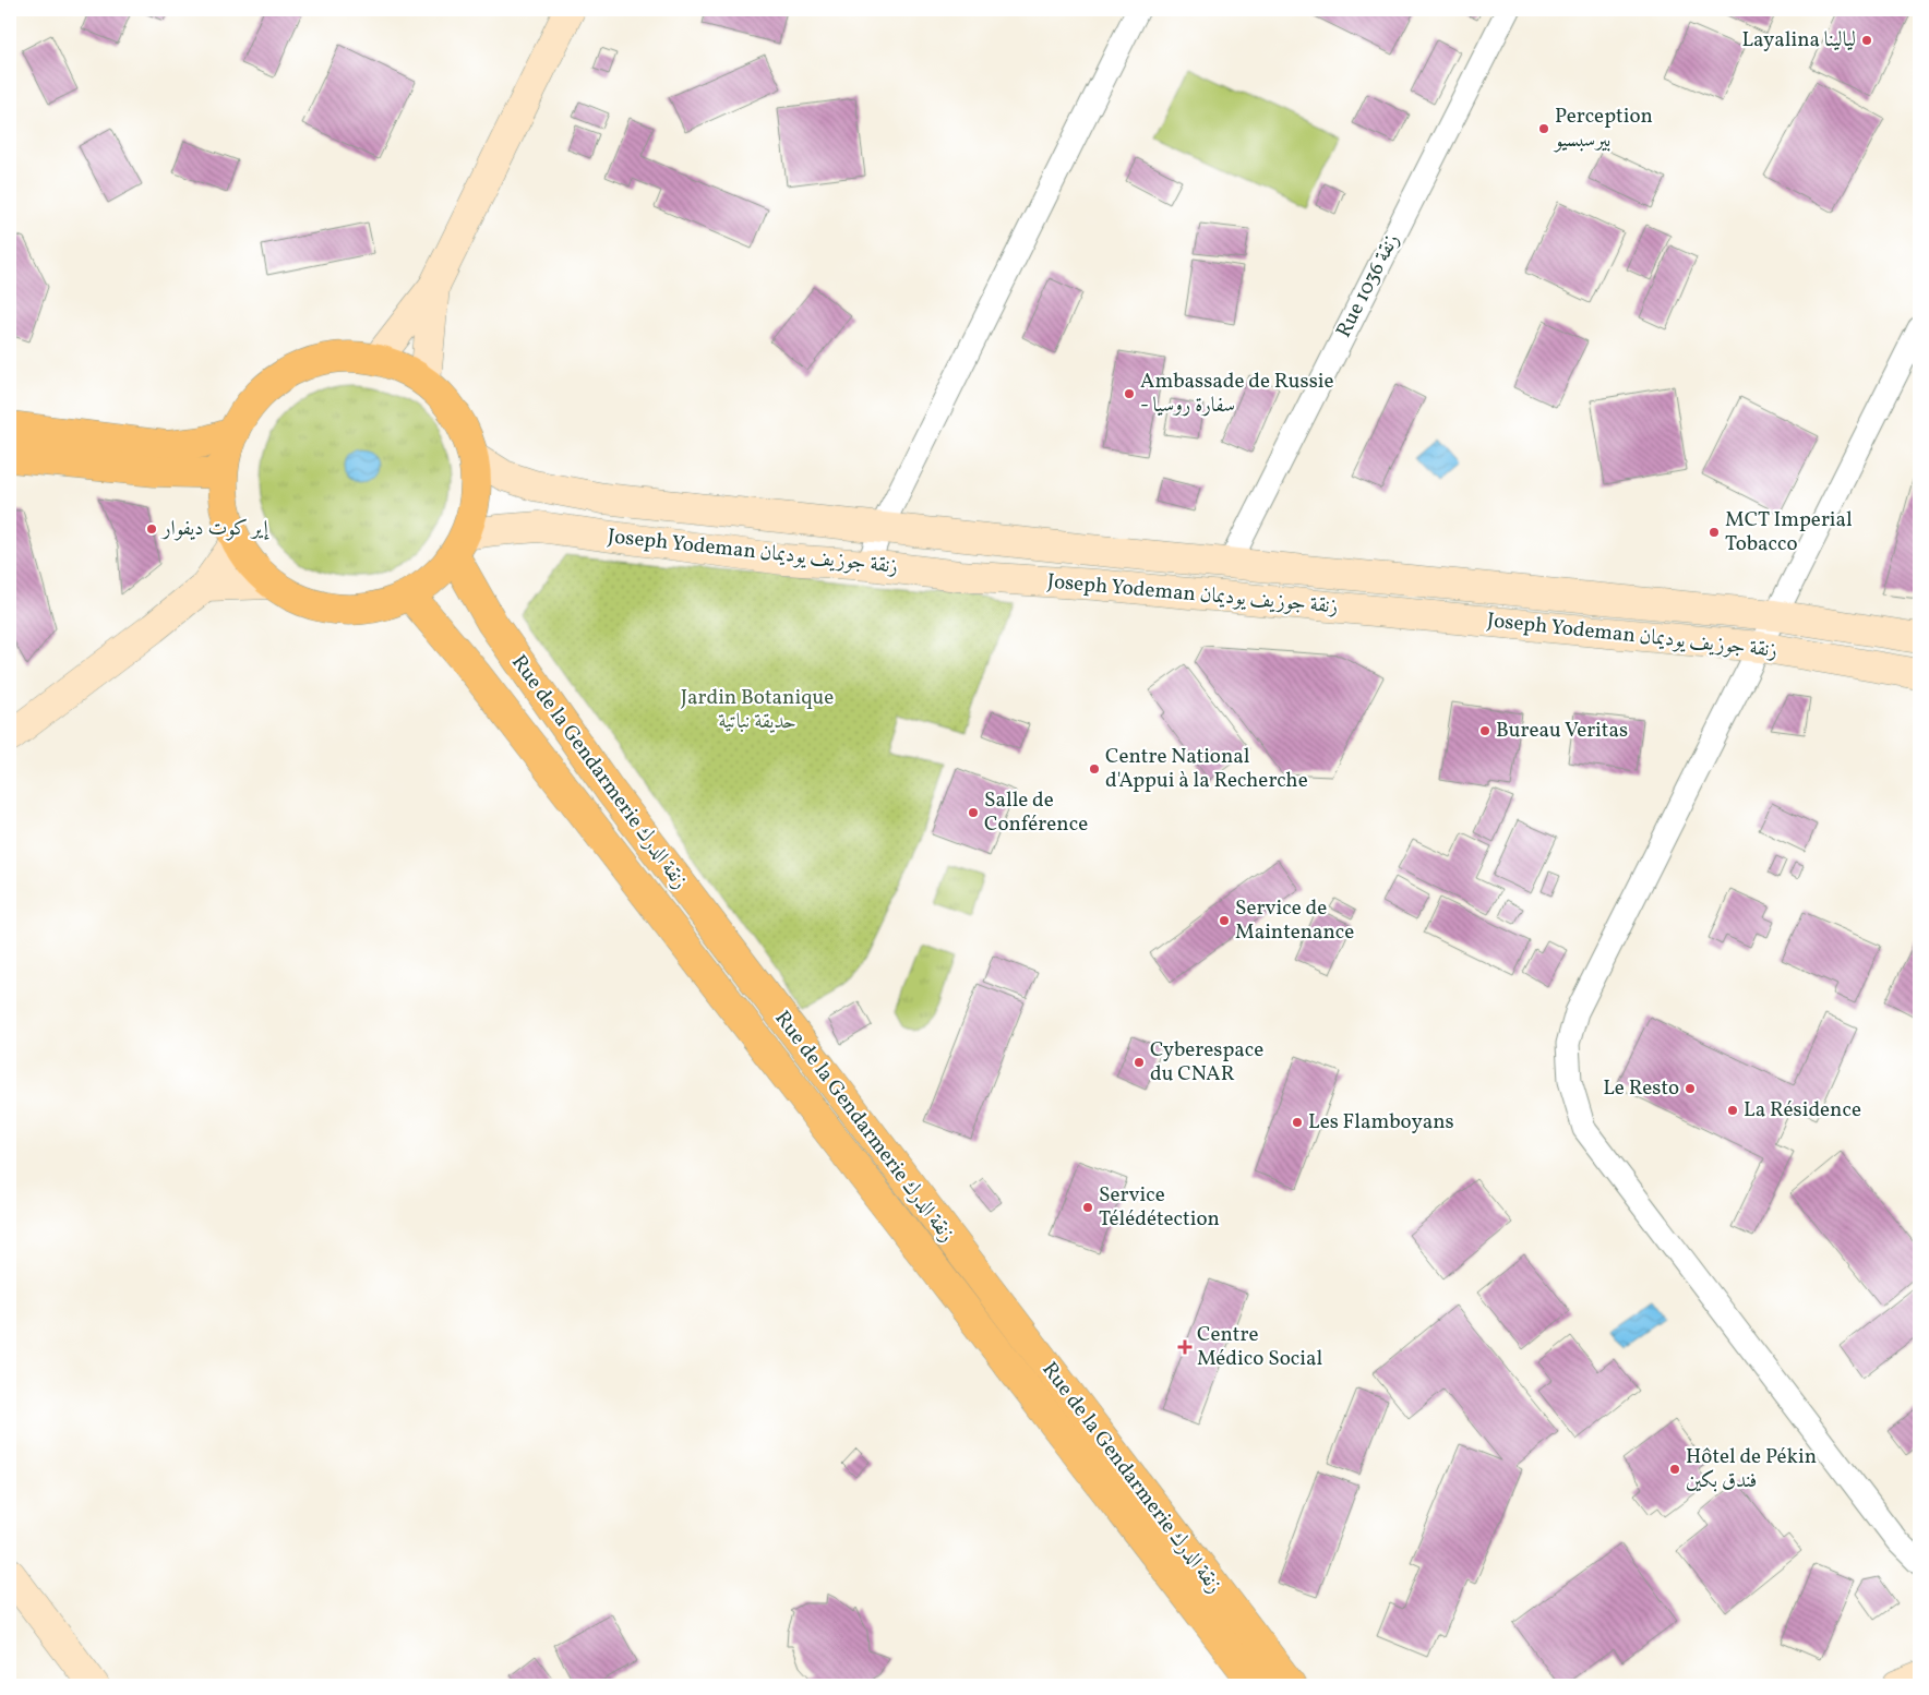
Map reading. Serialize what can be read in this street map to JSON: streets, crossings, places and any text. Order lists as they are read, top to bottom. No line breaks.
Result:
{"streets":{"main road":["Rue de la Gendarmerie زنقة الدرك"],"street":["Rue 1036 زنقة","Joseph Yodeman زنقة جوزيف يوديمان"]},"crossings":[["Rue 1036 زنقة","Joseph Yodeman زنقة جوزيف يوديمان"],["Joseph Yodeman زنقة جوزيف يوديمان","Rue de la Gendarmerie زنقة الدرك"]],"parks":["Jardin Botanique حديقة نباتية"],"places":{"other":["Layalina ليالينا","Perception بيرسبسيو","Ambassade de Russie - سفارة روسيا","إير كوت ديفوار","MCT Imperial Tobacco","Bureau Veritas","Centre National d'Appui à la Recherche","Salle de Conférence","Service de Maintenance","Cyberespace du CNAR","Le Resto","La Résidence","Les Flamboyans","Service Télédétection","Hôtel de Pékin فندق بكين"],"health":["Centre Médico Social"]}}
